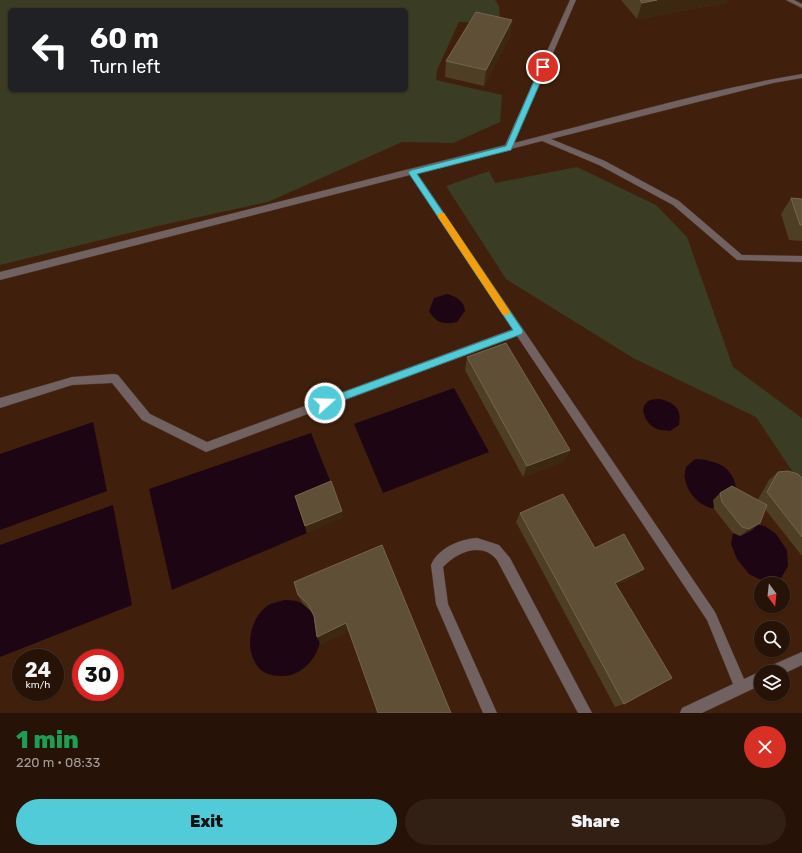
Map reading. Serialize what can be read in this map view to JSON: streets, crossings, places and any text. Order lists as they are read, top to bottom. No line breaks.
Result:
{"north":"bottom","page":{"turn":["60 m","Turn left"],"speed":"24 km/h","limit":"30","heading":["1 min","220 m · 08:33"],"buttons":["Exit","Share"]}}
